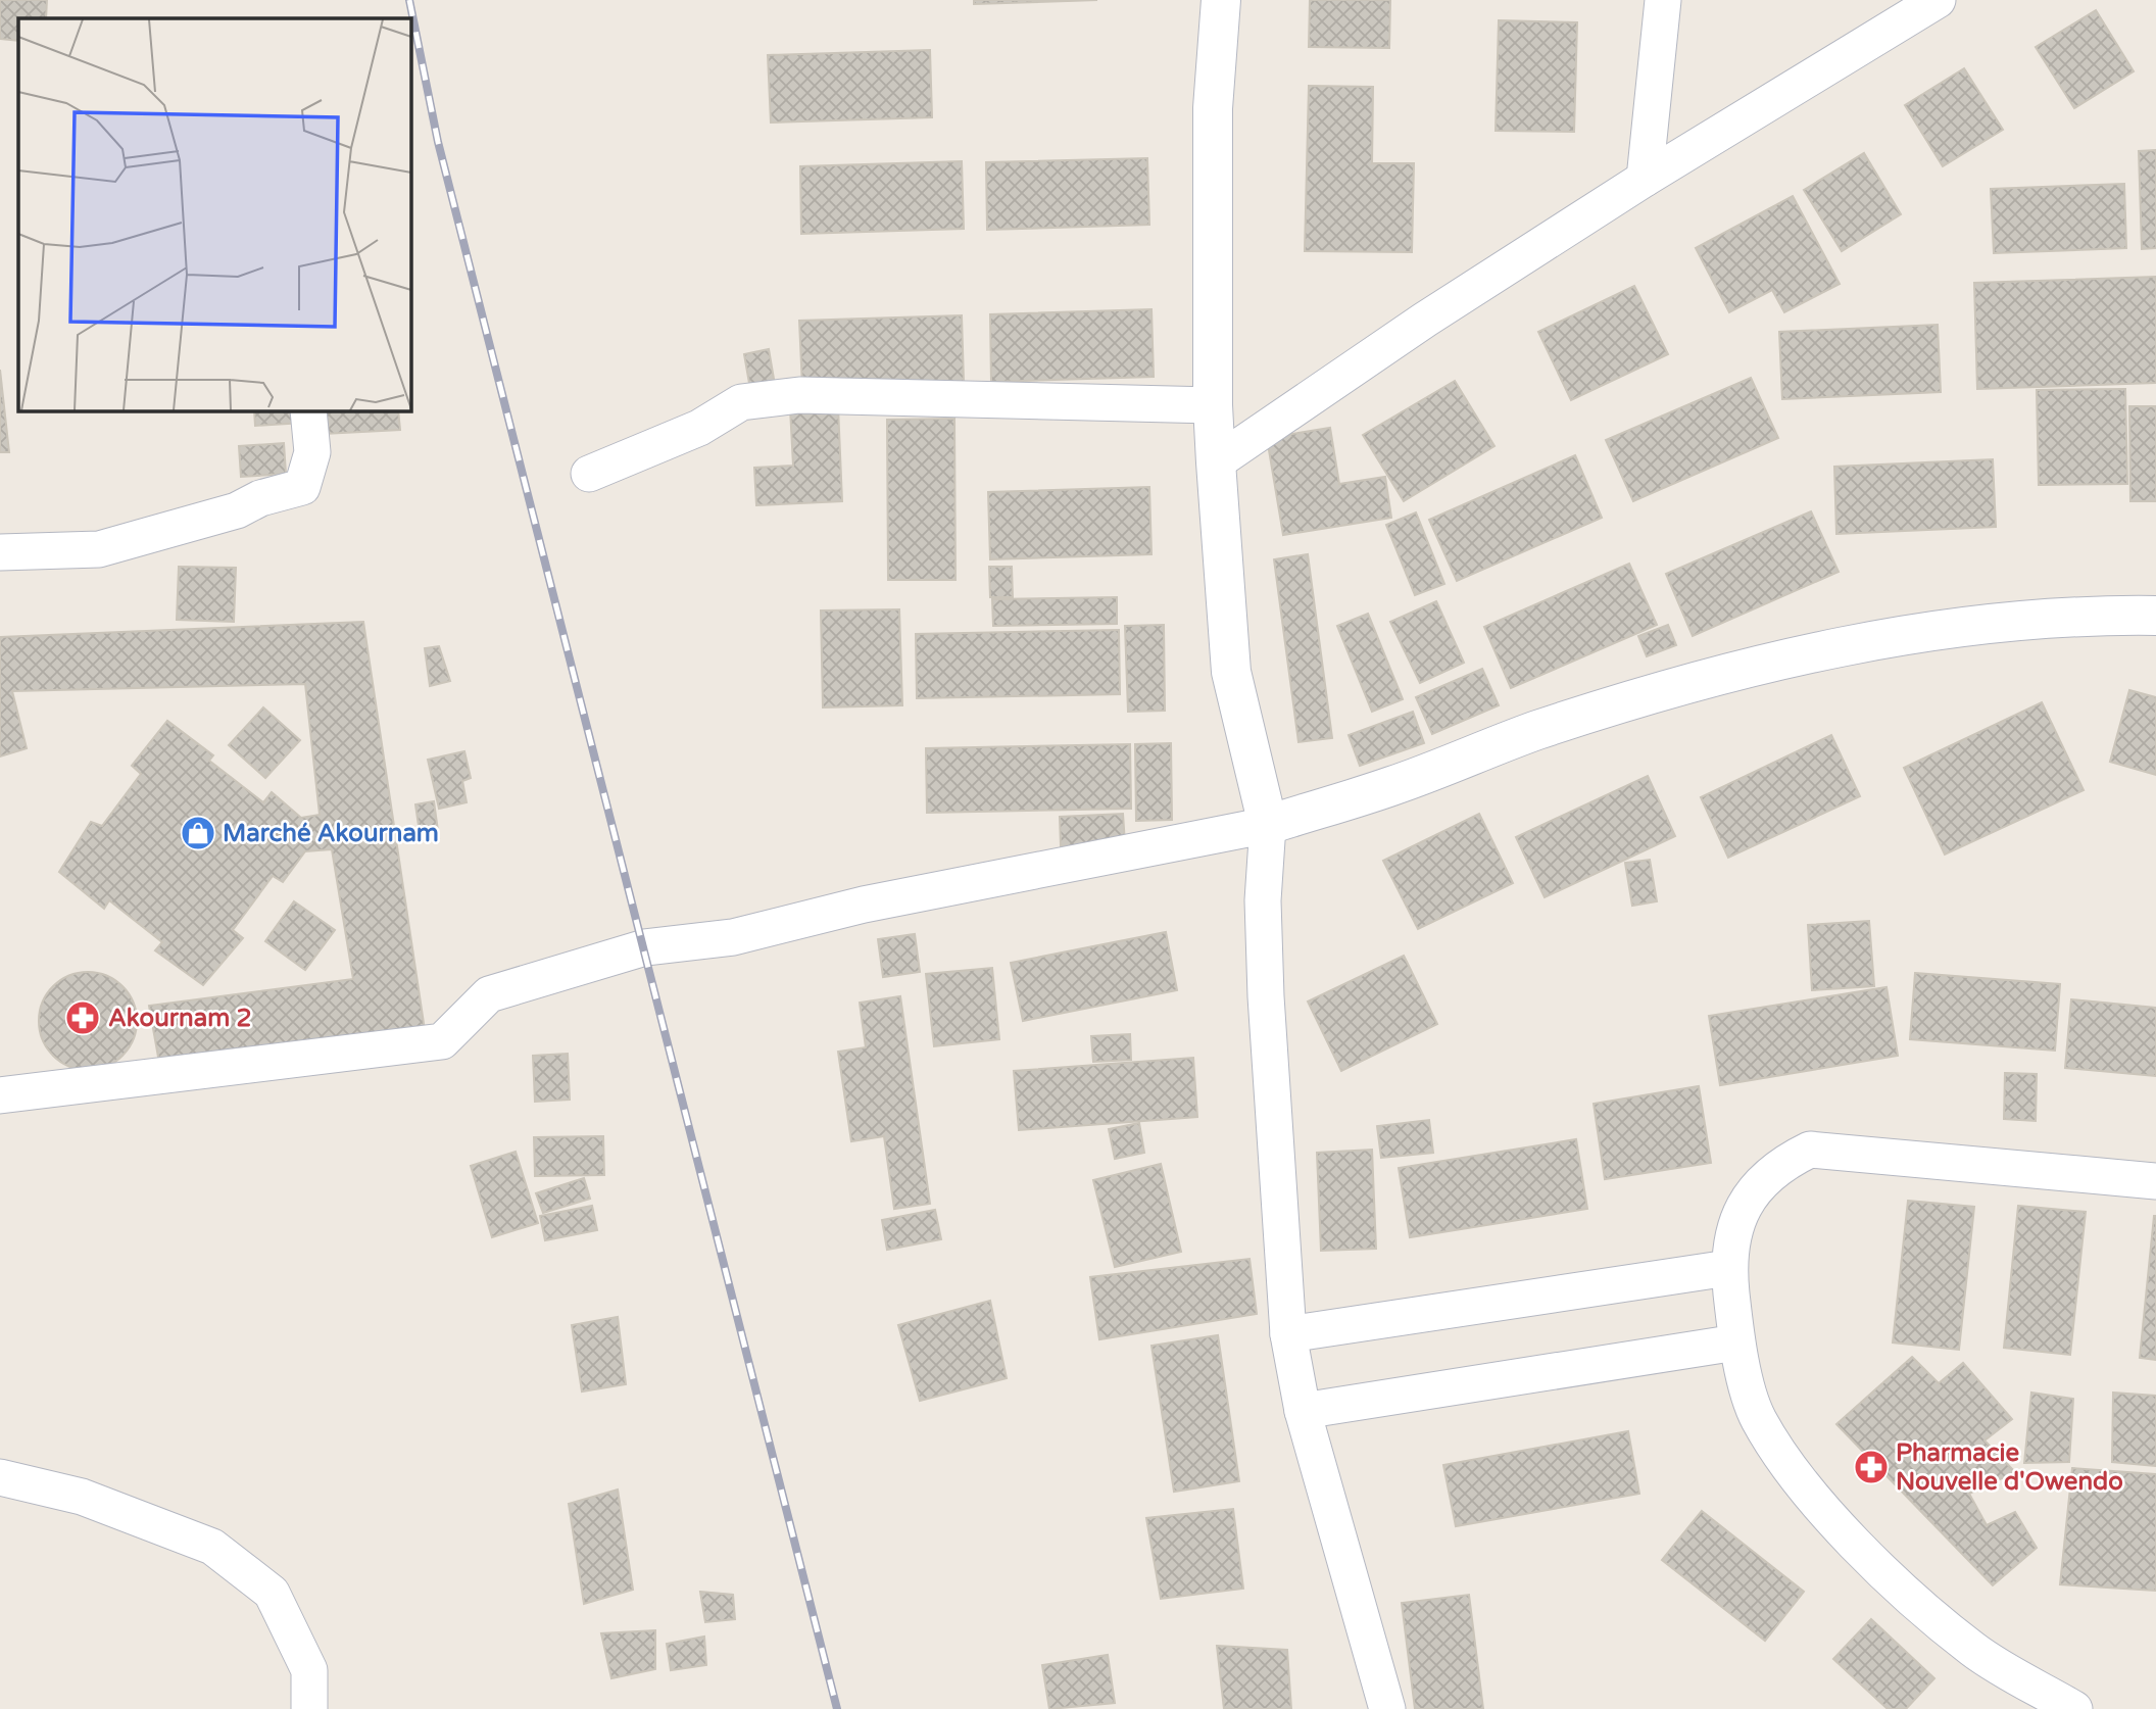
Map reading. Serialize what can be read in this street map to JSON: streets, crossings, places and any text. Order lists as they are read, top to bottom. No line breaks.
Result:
{"places":{"shop":["Marché Akournam"],"pharmacy":["Akournam 2","Pharmacie Nouvelle d'Owendo"]}}
